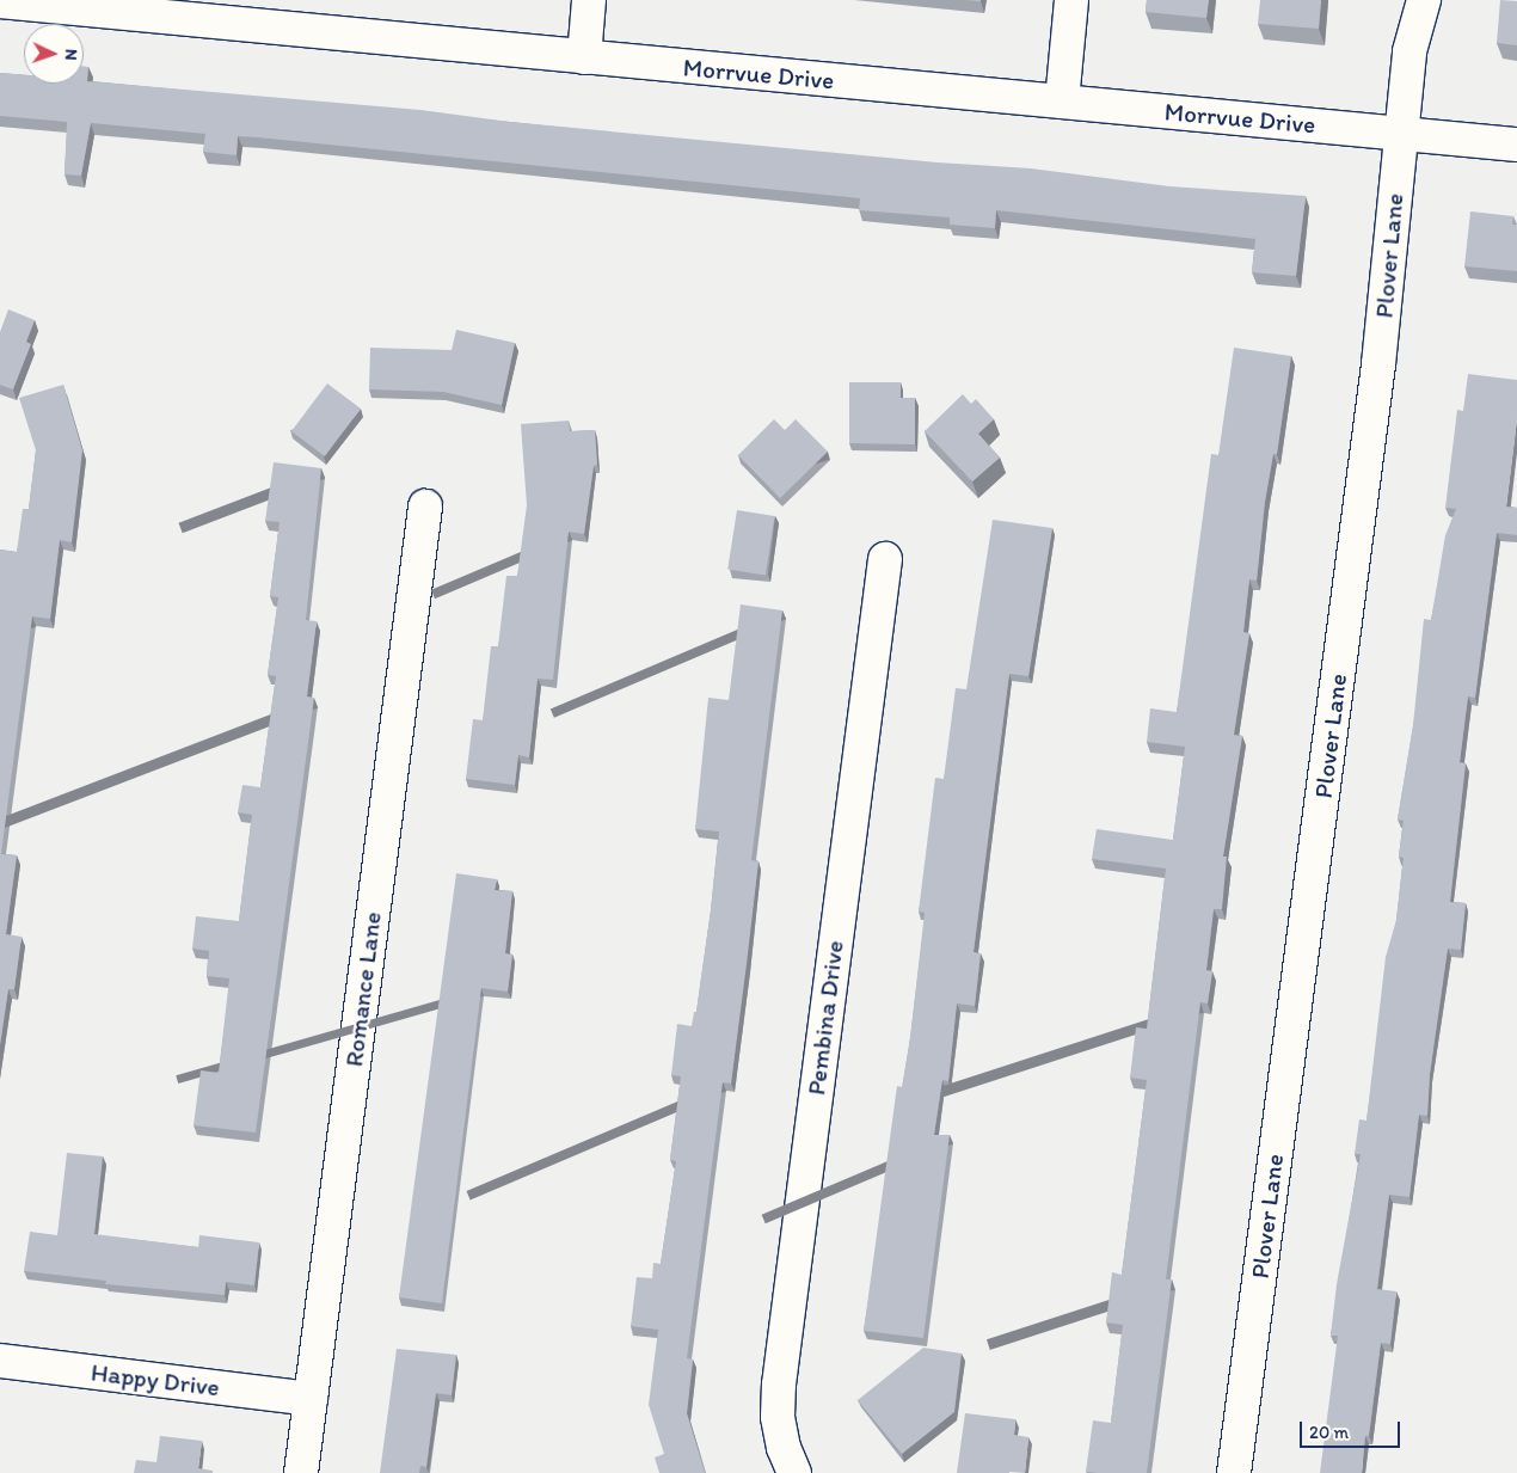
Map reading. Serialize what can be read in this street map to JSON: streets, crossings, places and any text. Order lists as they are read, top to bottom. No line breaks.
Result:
{"streets":{"street":["Morrvue Drive","Plover Lane","Romance Lane","Pembina Drive","Happy Drive"]},"crossings":[["Morrvue Drive","Plover Lane"],["Romance Lane","Happy Drive"]],"scale_bar":"20 m","north":"right"}
